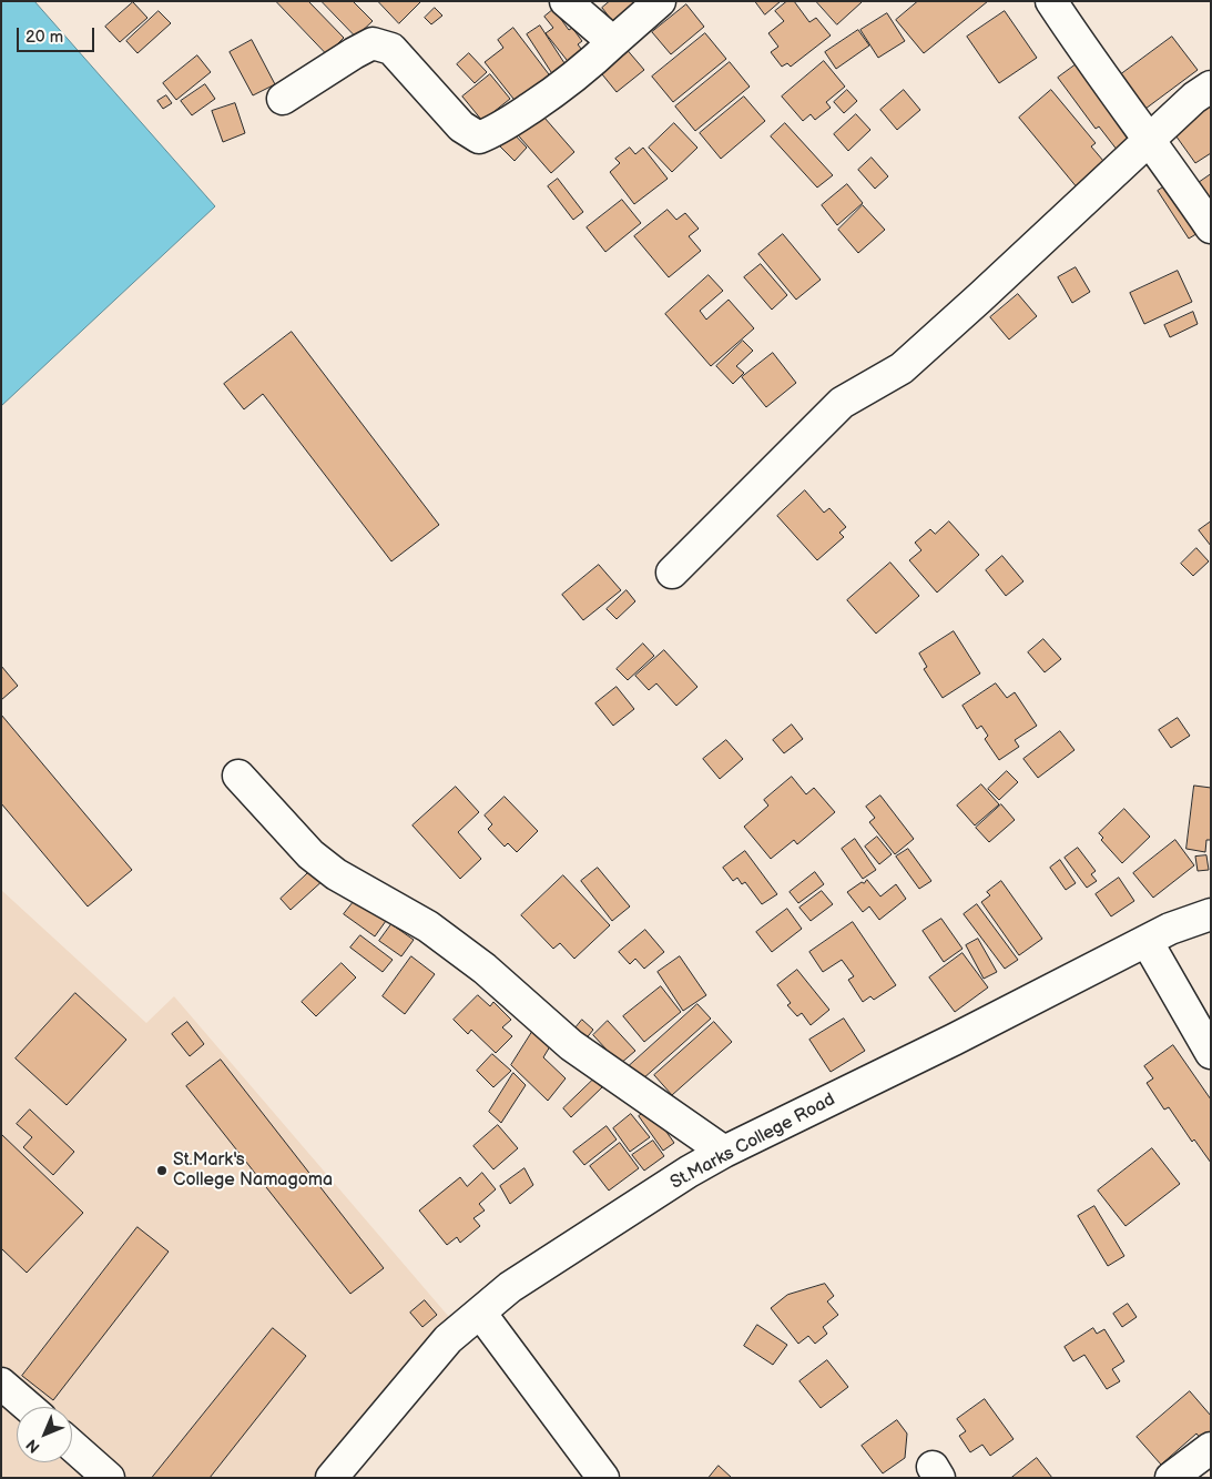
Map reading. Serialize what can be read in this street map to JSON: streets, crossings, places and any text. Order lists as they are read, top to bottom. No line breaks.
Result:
{"streets":{"street":["St.Marks College Road"]},"places":["St.Mark's College Namagoma"],"scale_bar":"20 m","north":"bottom left"}
